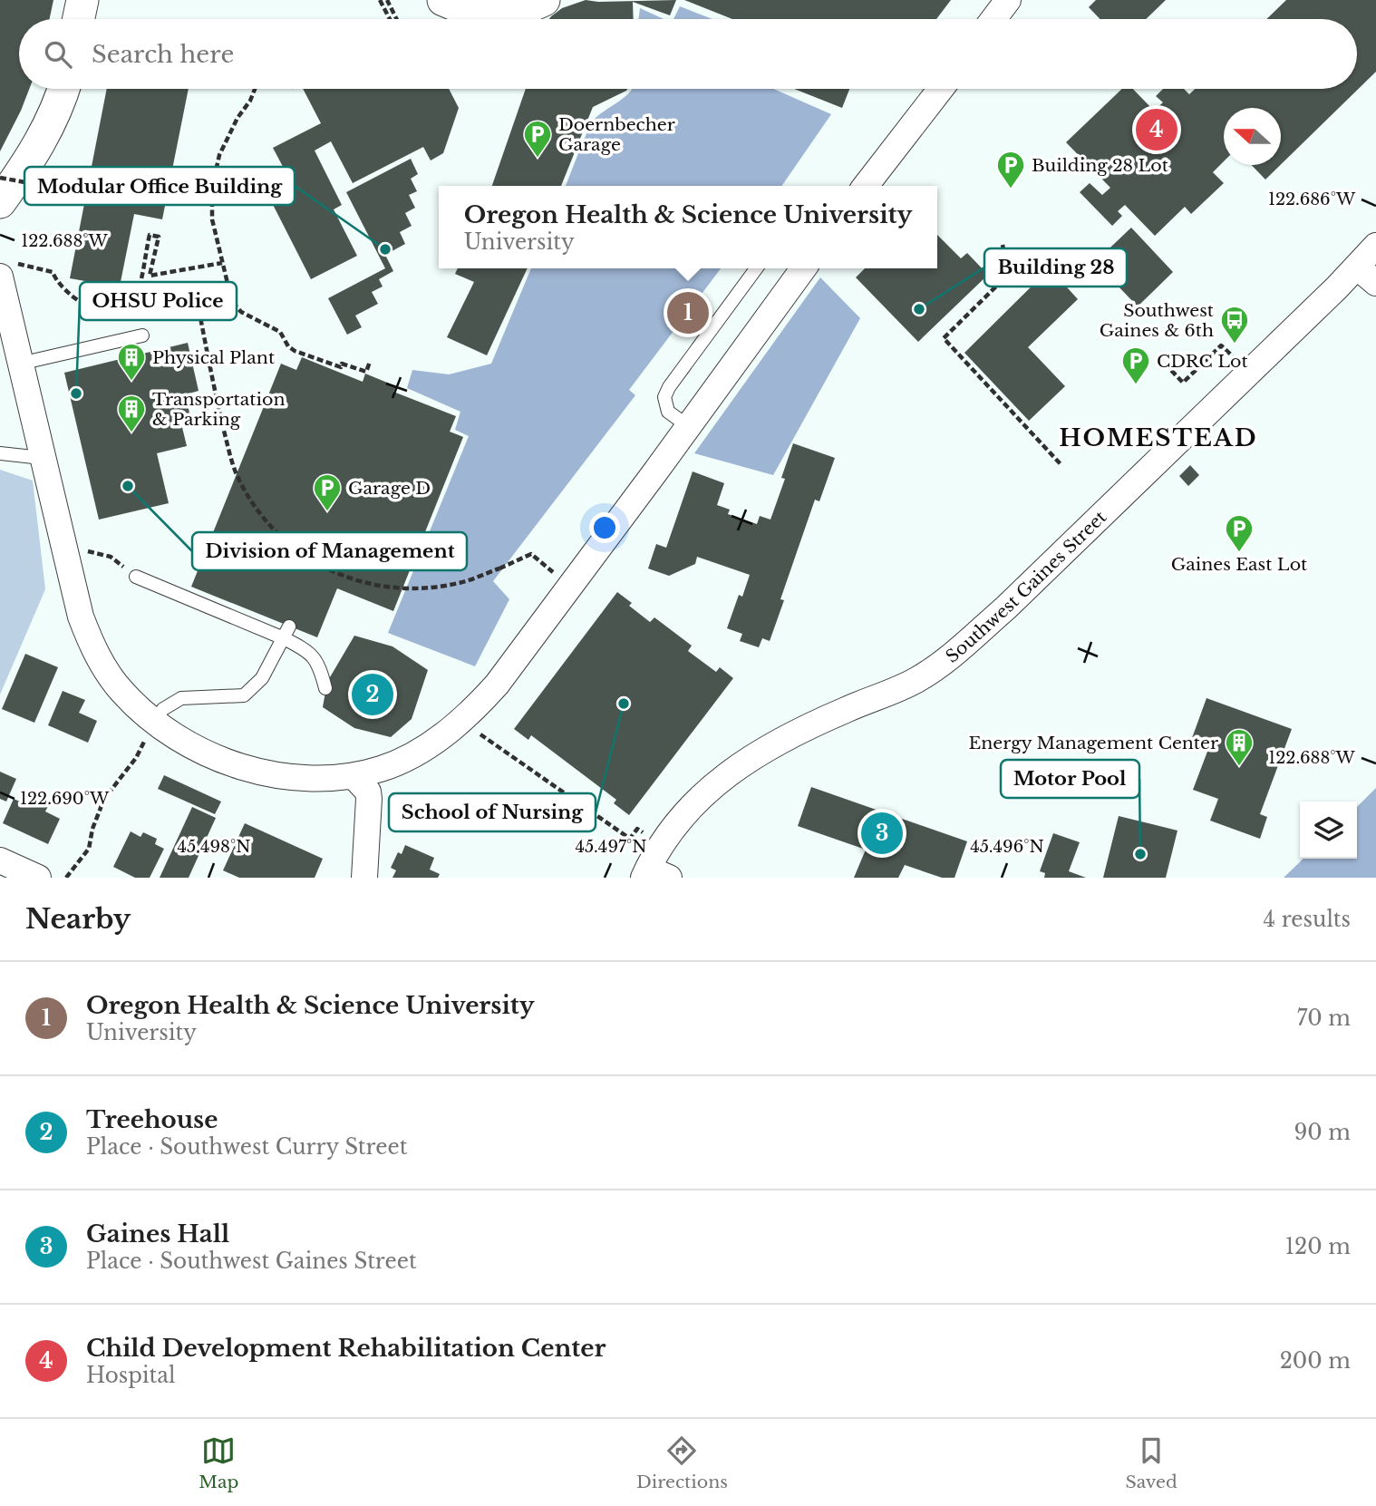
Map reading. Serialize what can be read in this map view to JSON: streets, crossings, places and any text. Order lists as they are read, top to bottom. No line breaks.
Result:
{"streets":{"street":["Southwest Gaines Street"]},"districts":["HOMESTEAD"],"places":{"parking":["Doernbecher Garage","Building 28 Lot","CDRC Lot","Garage D","Gaines East Lot"],"other":["Modular Office Building","Building 28","OHSU Police","Division of Management","School of Nursing","Motor Pool"],"bus stop":["Southwest Gaines & 6th"],"building":["Physical Plant","Transportation & Parking","Energy Management Center"]},"north":"left","page":{"search":"Search here","pins":["4","1","2","3"],"popup":["Oregon Health & Science University","University"],"heading":["Nearby","4 results"],"list":[{"mark":"1","name":"Oregon Health & Science University","note":"University","value":"70 m"},{"mark":"2","name":"Treehouse","note":"Place · Southwest Curry Street","value":"90 m"},{"mark":"3","name":"Gaines Hall","note":"Place · Southwest Gaines Street","value":"120 m"},{"mark":"4","name":"Child Development Rehabilitation Center","note":"Hospital","value":"200 m"}],"nav":["Map","Directions","Saved"]},"coordinates":["122.686°W","122.688°W","122.690°W","45.498°N","45.497°N","45.496°N"]}
